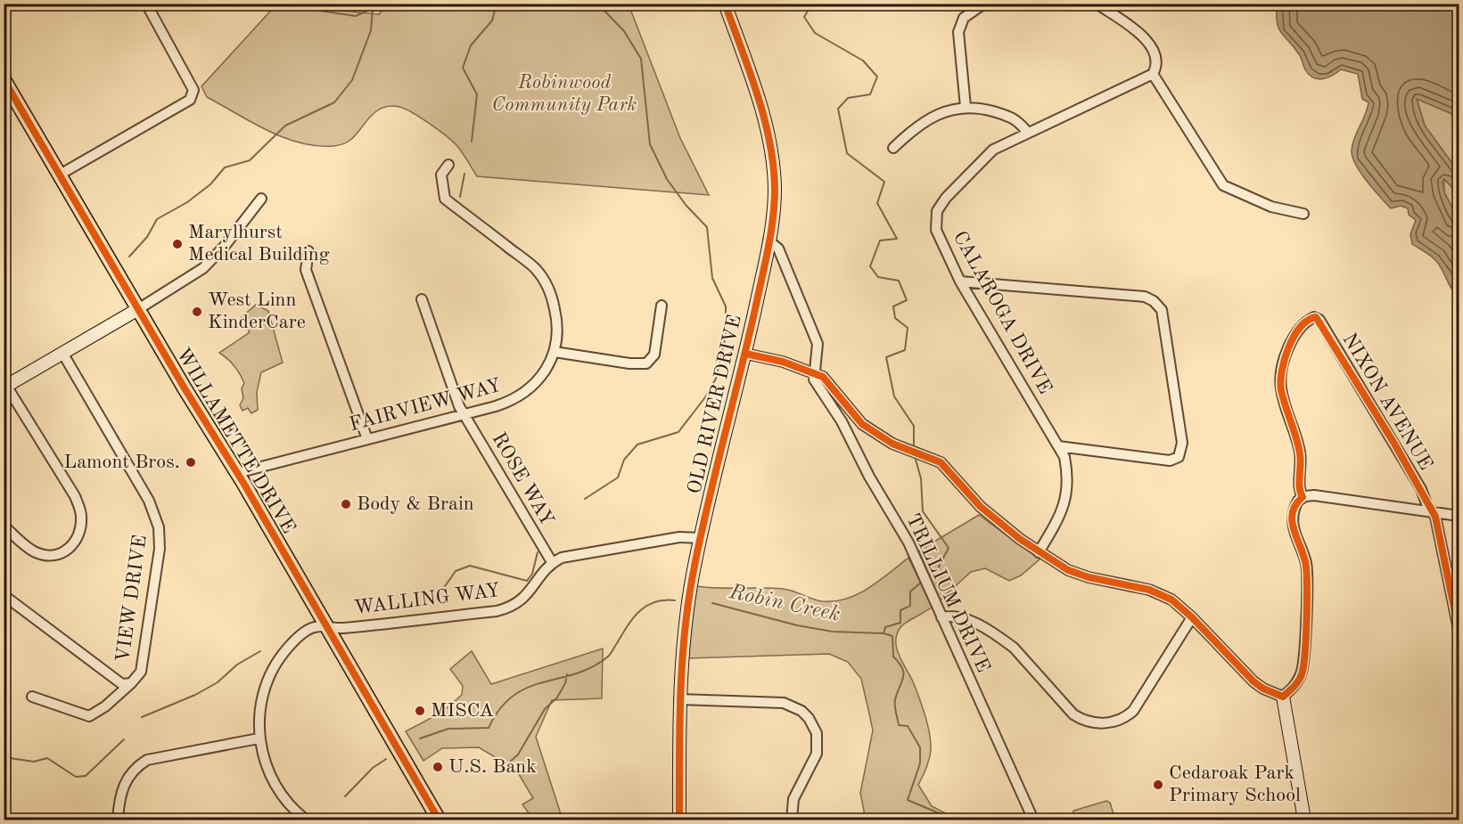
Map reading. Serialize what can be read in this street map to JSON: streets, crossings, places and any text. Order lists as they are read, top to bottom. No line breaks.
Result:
{"streets":{"main road":["WILLAMETTE DRIVE"],"street":["CALAROGA DRIVE","NIXON AVENUE","OLD RIVER DRIVE","FAIRVIEW WAY","ROSE WAY","TRILLIUM DRIVE","VIEW DRIVE","WALLING WAY"]},"crossings":[["OLD RIVER DRIVE","TRILLIUM DRIVE"],["FAIRVIEW WAY","WILLAMETTE DRIVE"],["FAIRVIEW WAY","ROSE WAY"],["WILLAMETTE DRIVE","WALLING WAY"],["ROSE WAY","WALLING WAY"]],"water":["Robin Creek"],"parks":["Robinwood Community Park"],"places":["Marylhurst Medical Building","West Linn KinderCare","Lamont Bros.","Body & Brain","MISCA","U.S. Bank","Cedaroak Park Primary School"]}
